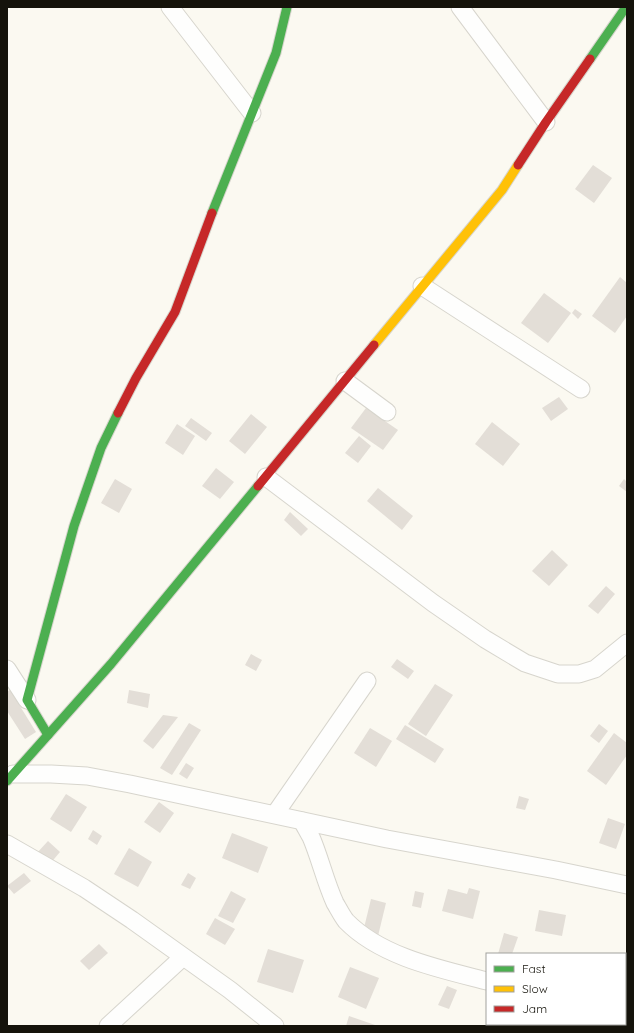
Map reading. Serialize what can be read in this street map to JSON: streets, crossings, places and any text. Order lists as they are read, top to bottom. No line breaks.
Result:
{"legend":["Fast","Slow","Jam"]}
